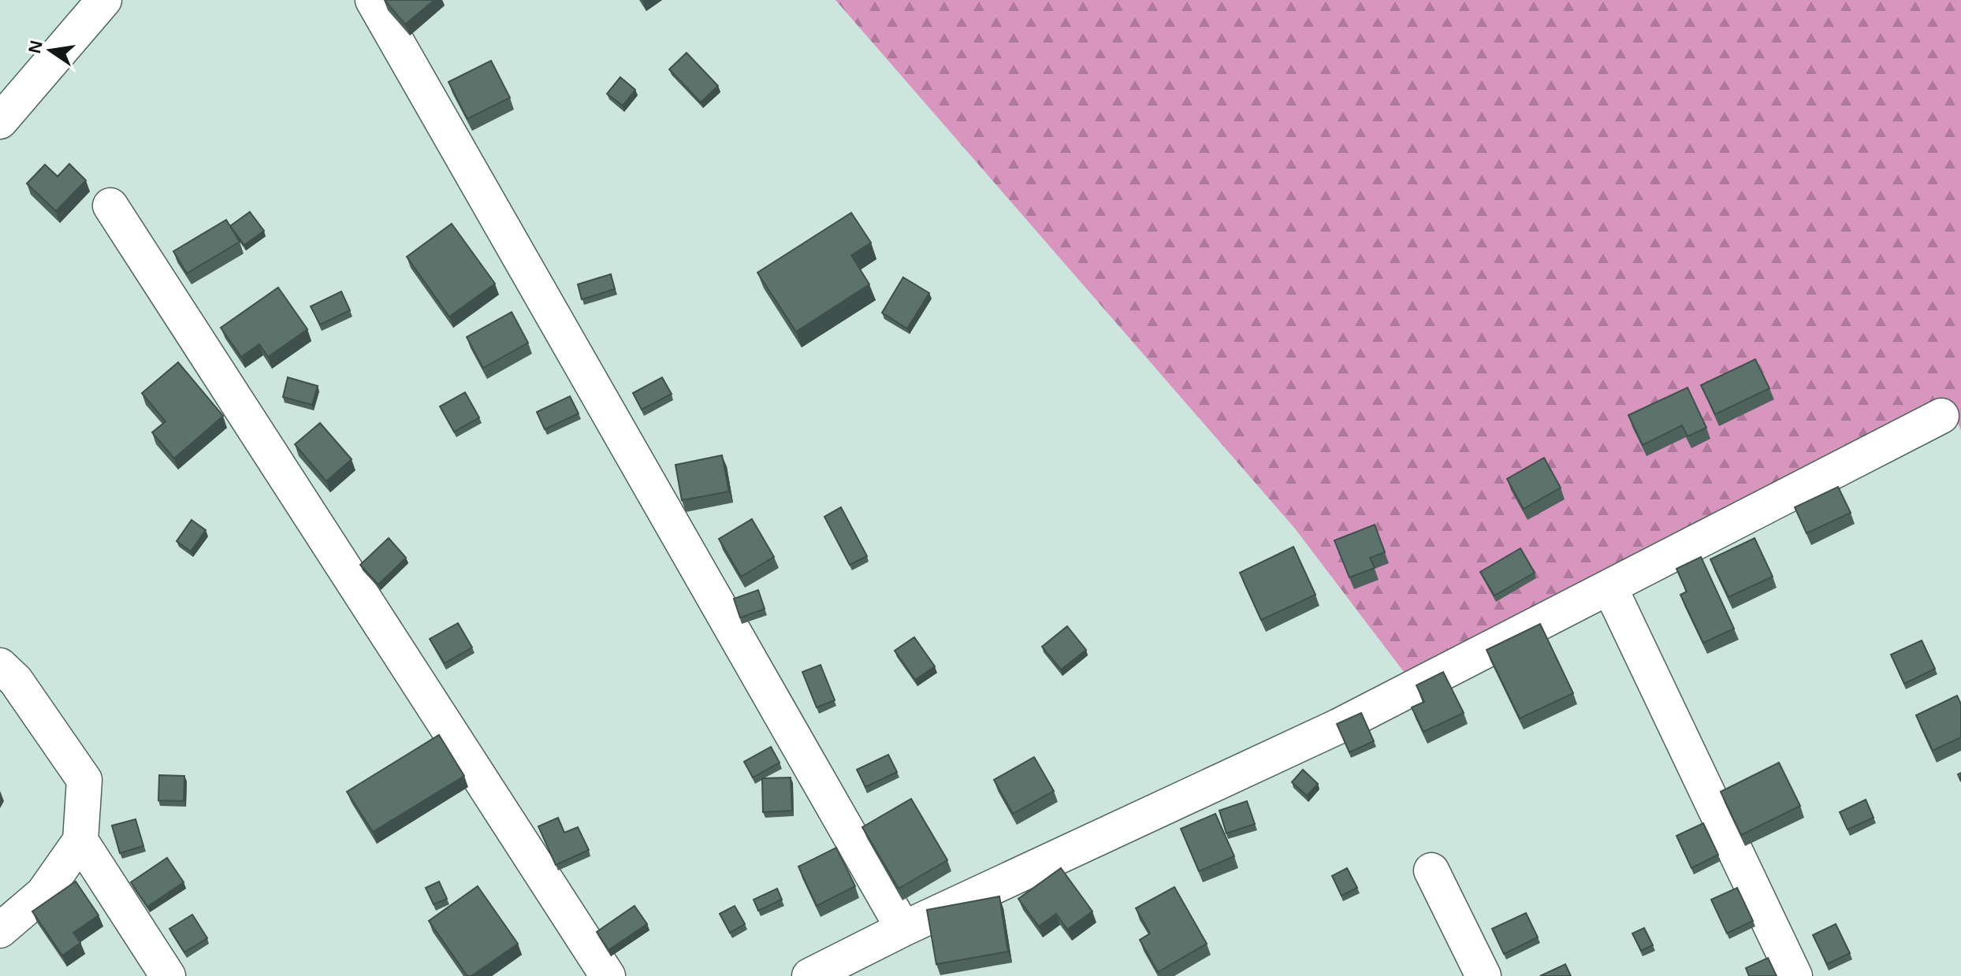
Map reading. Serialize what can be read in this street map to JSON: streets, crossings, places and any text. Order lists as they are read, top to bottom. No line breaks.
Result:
{"north":"left"}
